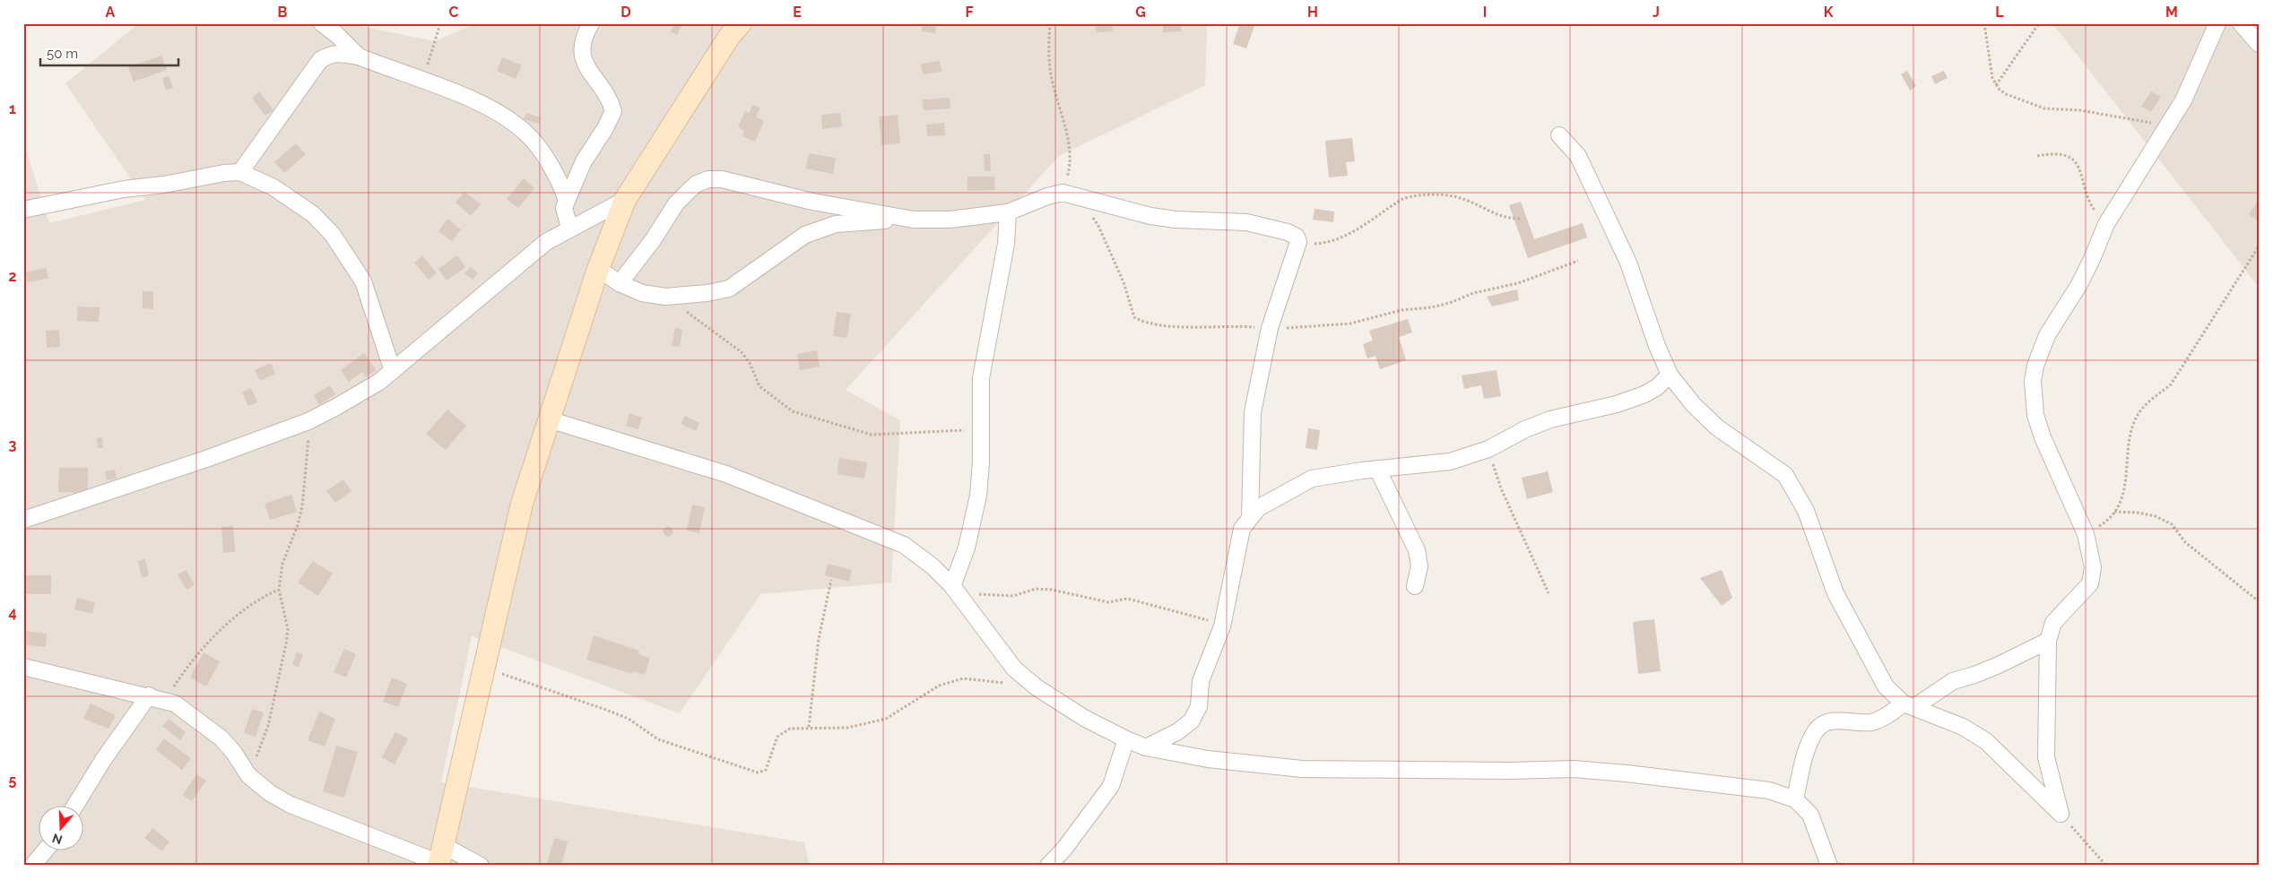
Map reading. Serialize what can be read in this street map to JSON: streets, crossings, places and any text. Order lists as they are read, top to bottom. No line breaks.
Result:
{"scale_bar":"50 m","north":"bottom","grid":{"columns":["A","B","C","D","E","F","G","H","I","J","K","L","M"],"rows":["1","2","3","4","5"]}}
